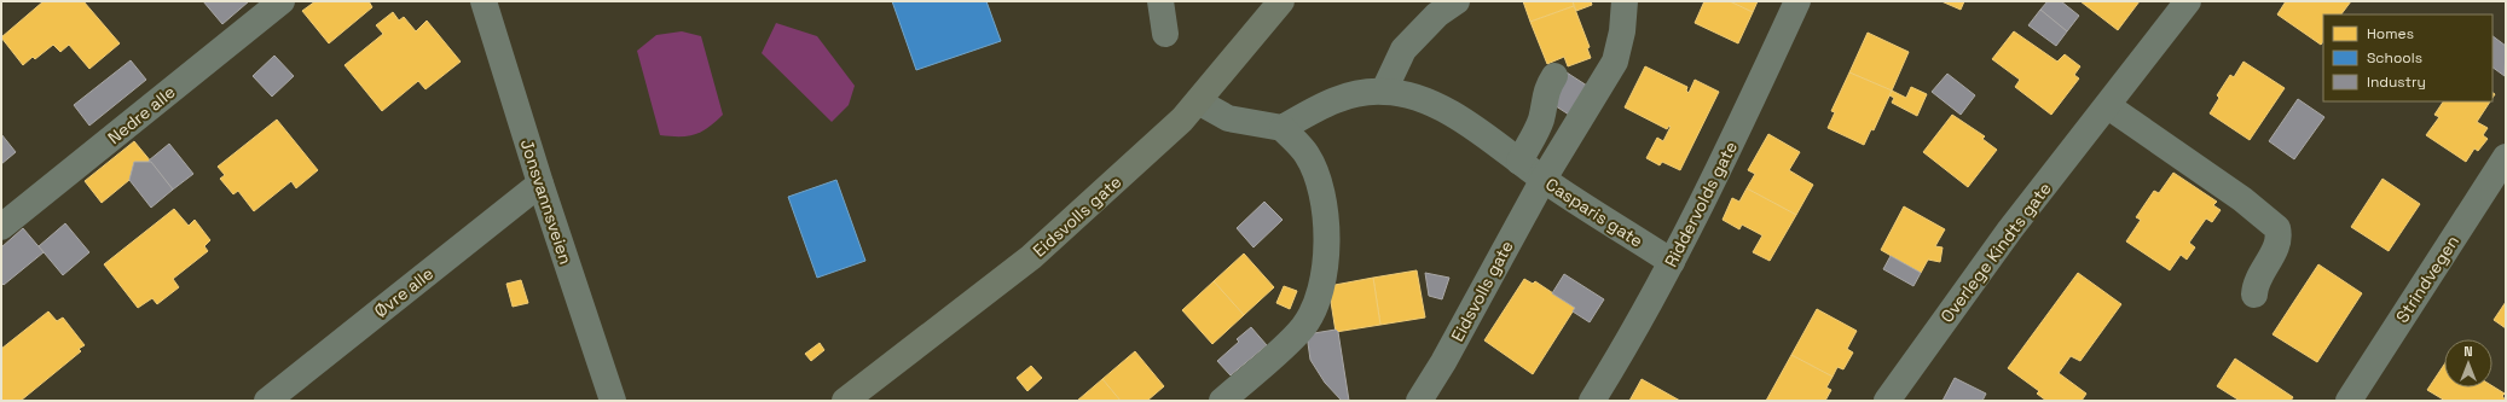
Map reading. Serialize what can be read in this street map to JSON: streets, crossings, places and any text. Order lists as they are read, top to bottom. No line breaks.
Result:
{"streets":{"main road":["Eidsvolls gate"],"street":["Nedre alle","Jonsvannsveien","Riddervolds gate","Casparis gate","Overlege Kindts gate","Strindvegen","Øvre alle"]},"crossings":[["Jonsvannsveien","Øvre alle"],["Riddervolds gate","Casparis gate"],["Casparis gate","Eidsvolls gate"]],"legend":["Homes","Schools","Industry"],"north":"top"}
